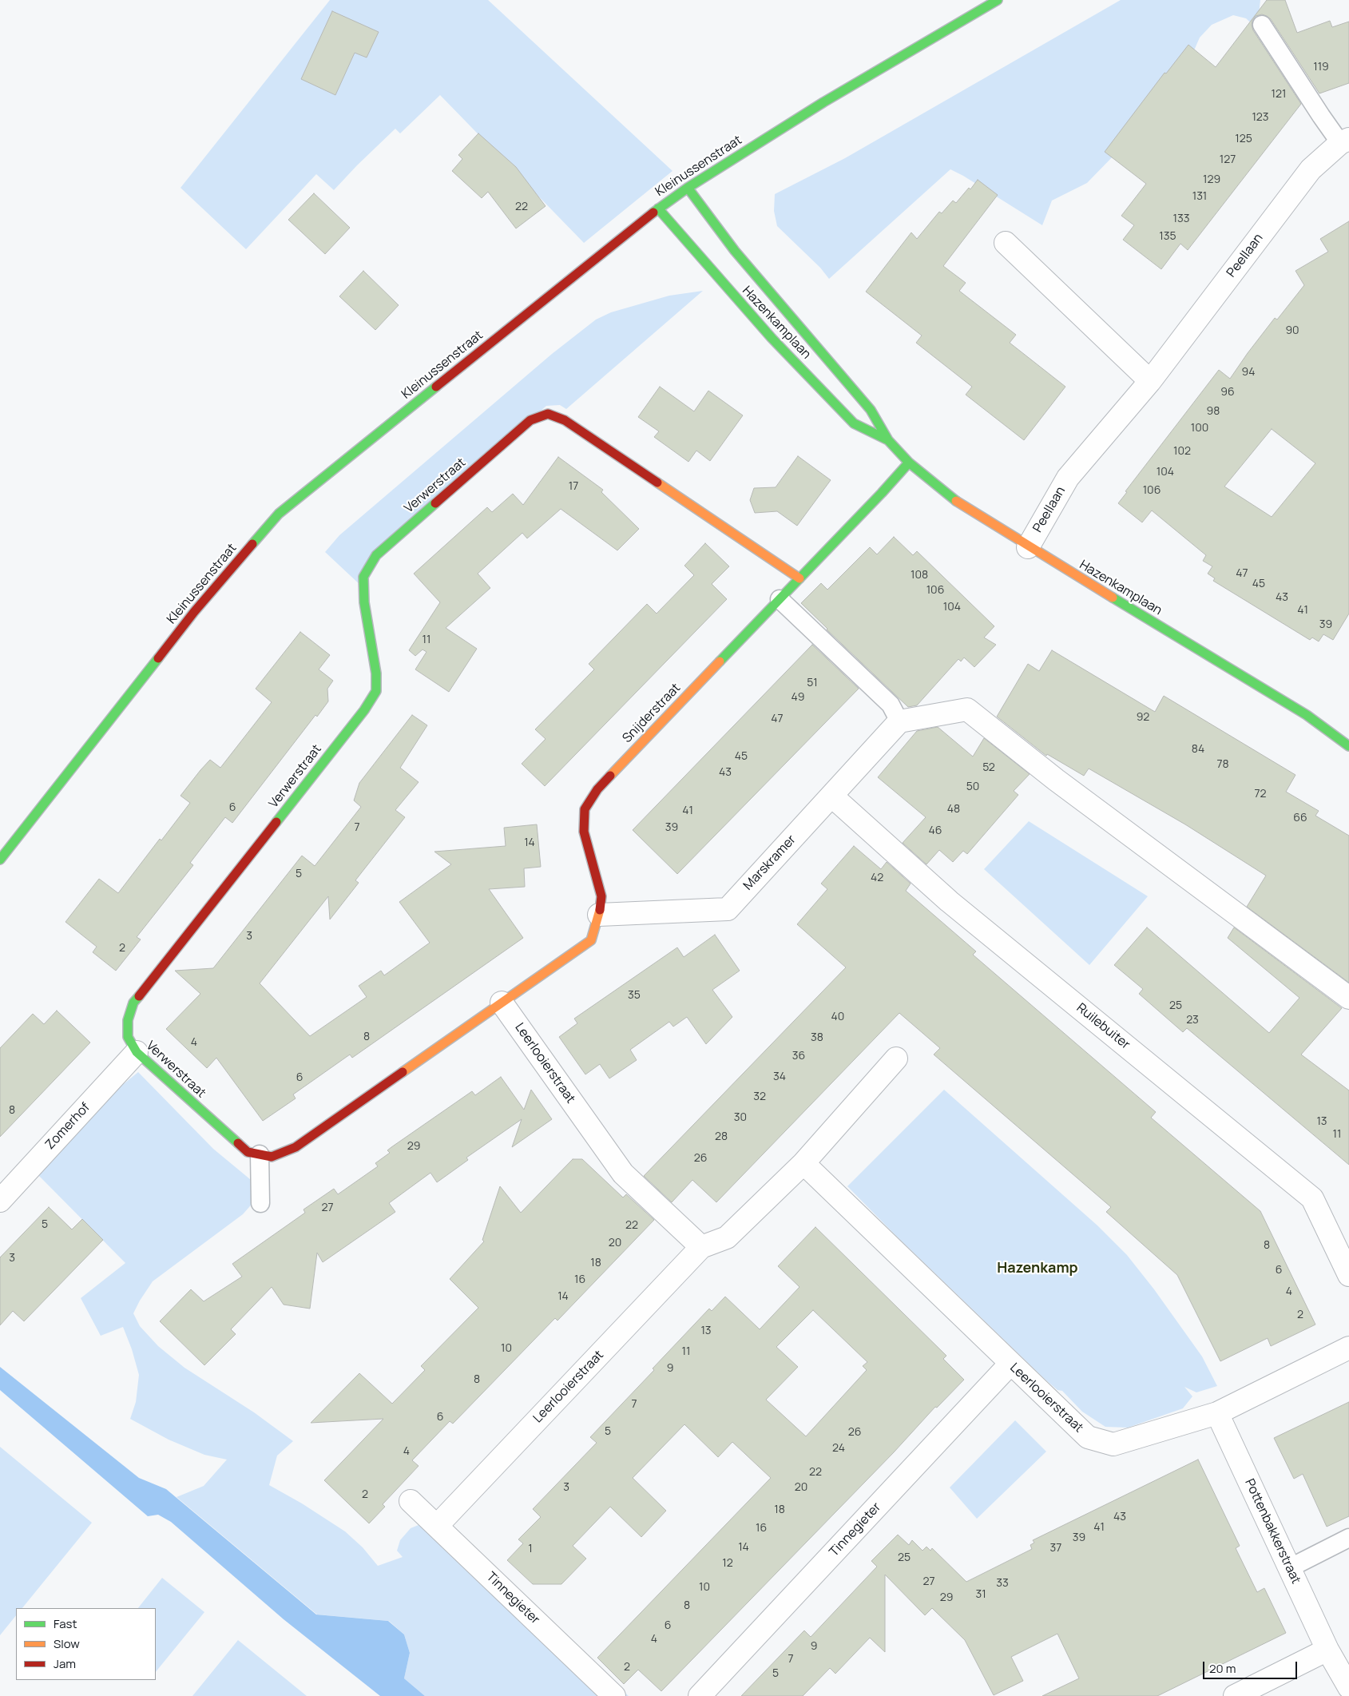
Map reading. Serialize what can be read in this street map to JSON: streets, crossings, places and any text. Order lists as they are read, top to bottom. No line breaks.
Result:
{"streets":{"street":["Kleinussenstraat","Peellaan","Hazenkamplaan","Verwerstraat","Snijderstraat","Marskramer","Ruilebuiter","Leerlooierstraat","Zomerhof","Tinnegieter","Pottenbakkerstraat"]},"crossings":[["Kleinussenstraat","Hazenkamplaan"],["Peellaan","Hazenkamplaan"],["Hazenkamplaan","Snijderstraat"],["Verwerstraat","Snijderstraat"],["Verwerstraat","Leerlooierstraat"],["Verwerstraat","Zomerhof"],["Snijderstraat","Marskramer"],["Snijderstraat","Leerlooierstraat"],["Marskramer","Ruilebuiter"],["Leerlooierstraat","Tinnegieter"],["Leerlooierstraat","Pottenbakkerstraat"]],"districts":["Hazenkamp"],"house_numbers":["119","121","123","125","127","129","131","22","133","135","90","94","96","98","100","102","104","17","106","47","108","45","106","43","104","41","39","11","51","49","92","47","84","45","78","52","43","50","72","6","48","41","66","7","39","46","14","5","42","3","2","35","25","40","23","8","38","4","36","34","6","32","8","30","13","11","28","29","26","27","5","22","20","8","3","18","6","16","4","14","2","13","10","11","9","8","7","6","5","26","24","4","22","3","20","2","18","43","41","16","39","14","37","1","25","12","27","33","10","31","29","8","6","4","9","7","2","5"],"legend":["Fast","Slow","Jam"],"scale_bar":"20 m"}
